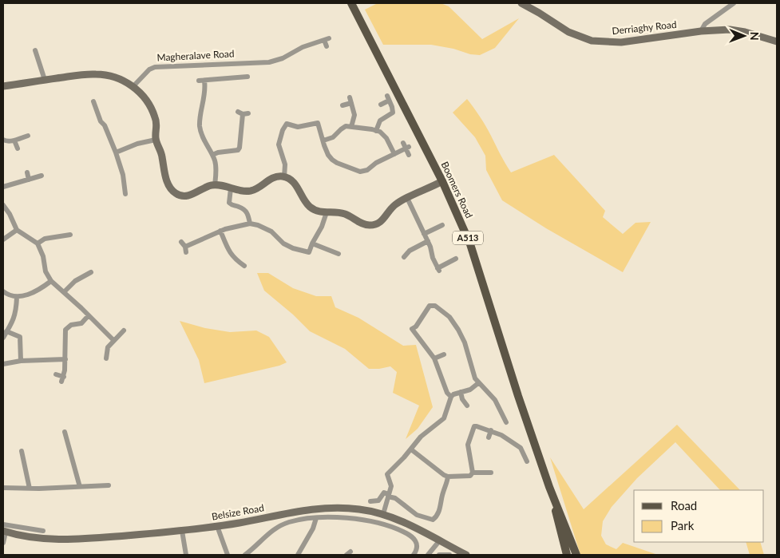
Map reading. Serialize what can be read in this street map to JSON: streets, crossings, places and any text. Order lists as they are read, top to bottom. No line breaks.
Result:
{"streets":{"main road":["Boomers Road","A513"],"street":["Derriaghy Road","Magheralave Road","Belsize Road"]},"legend":["Road","Park"],"north":"right"}
